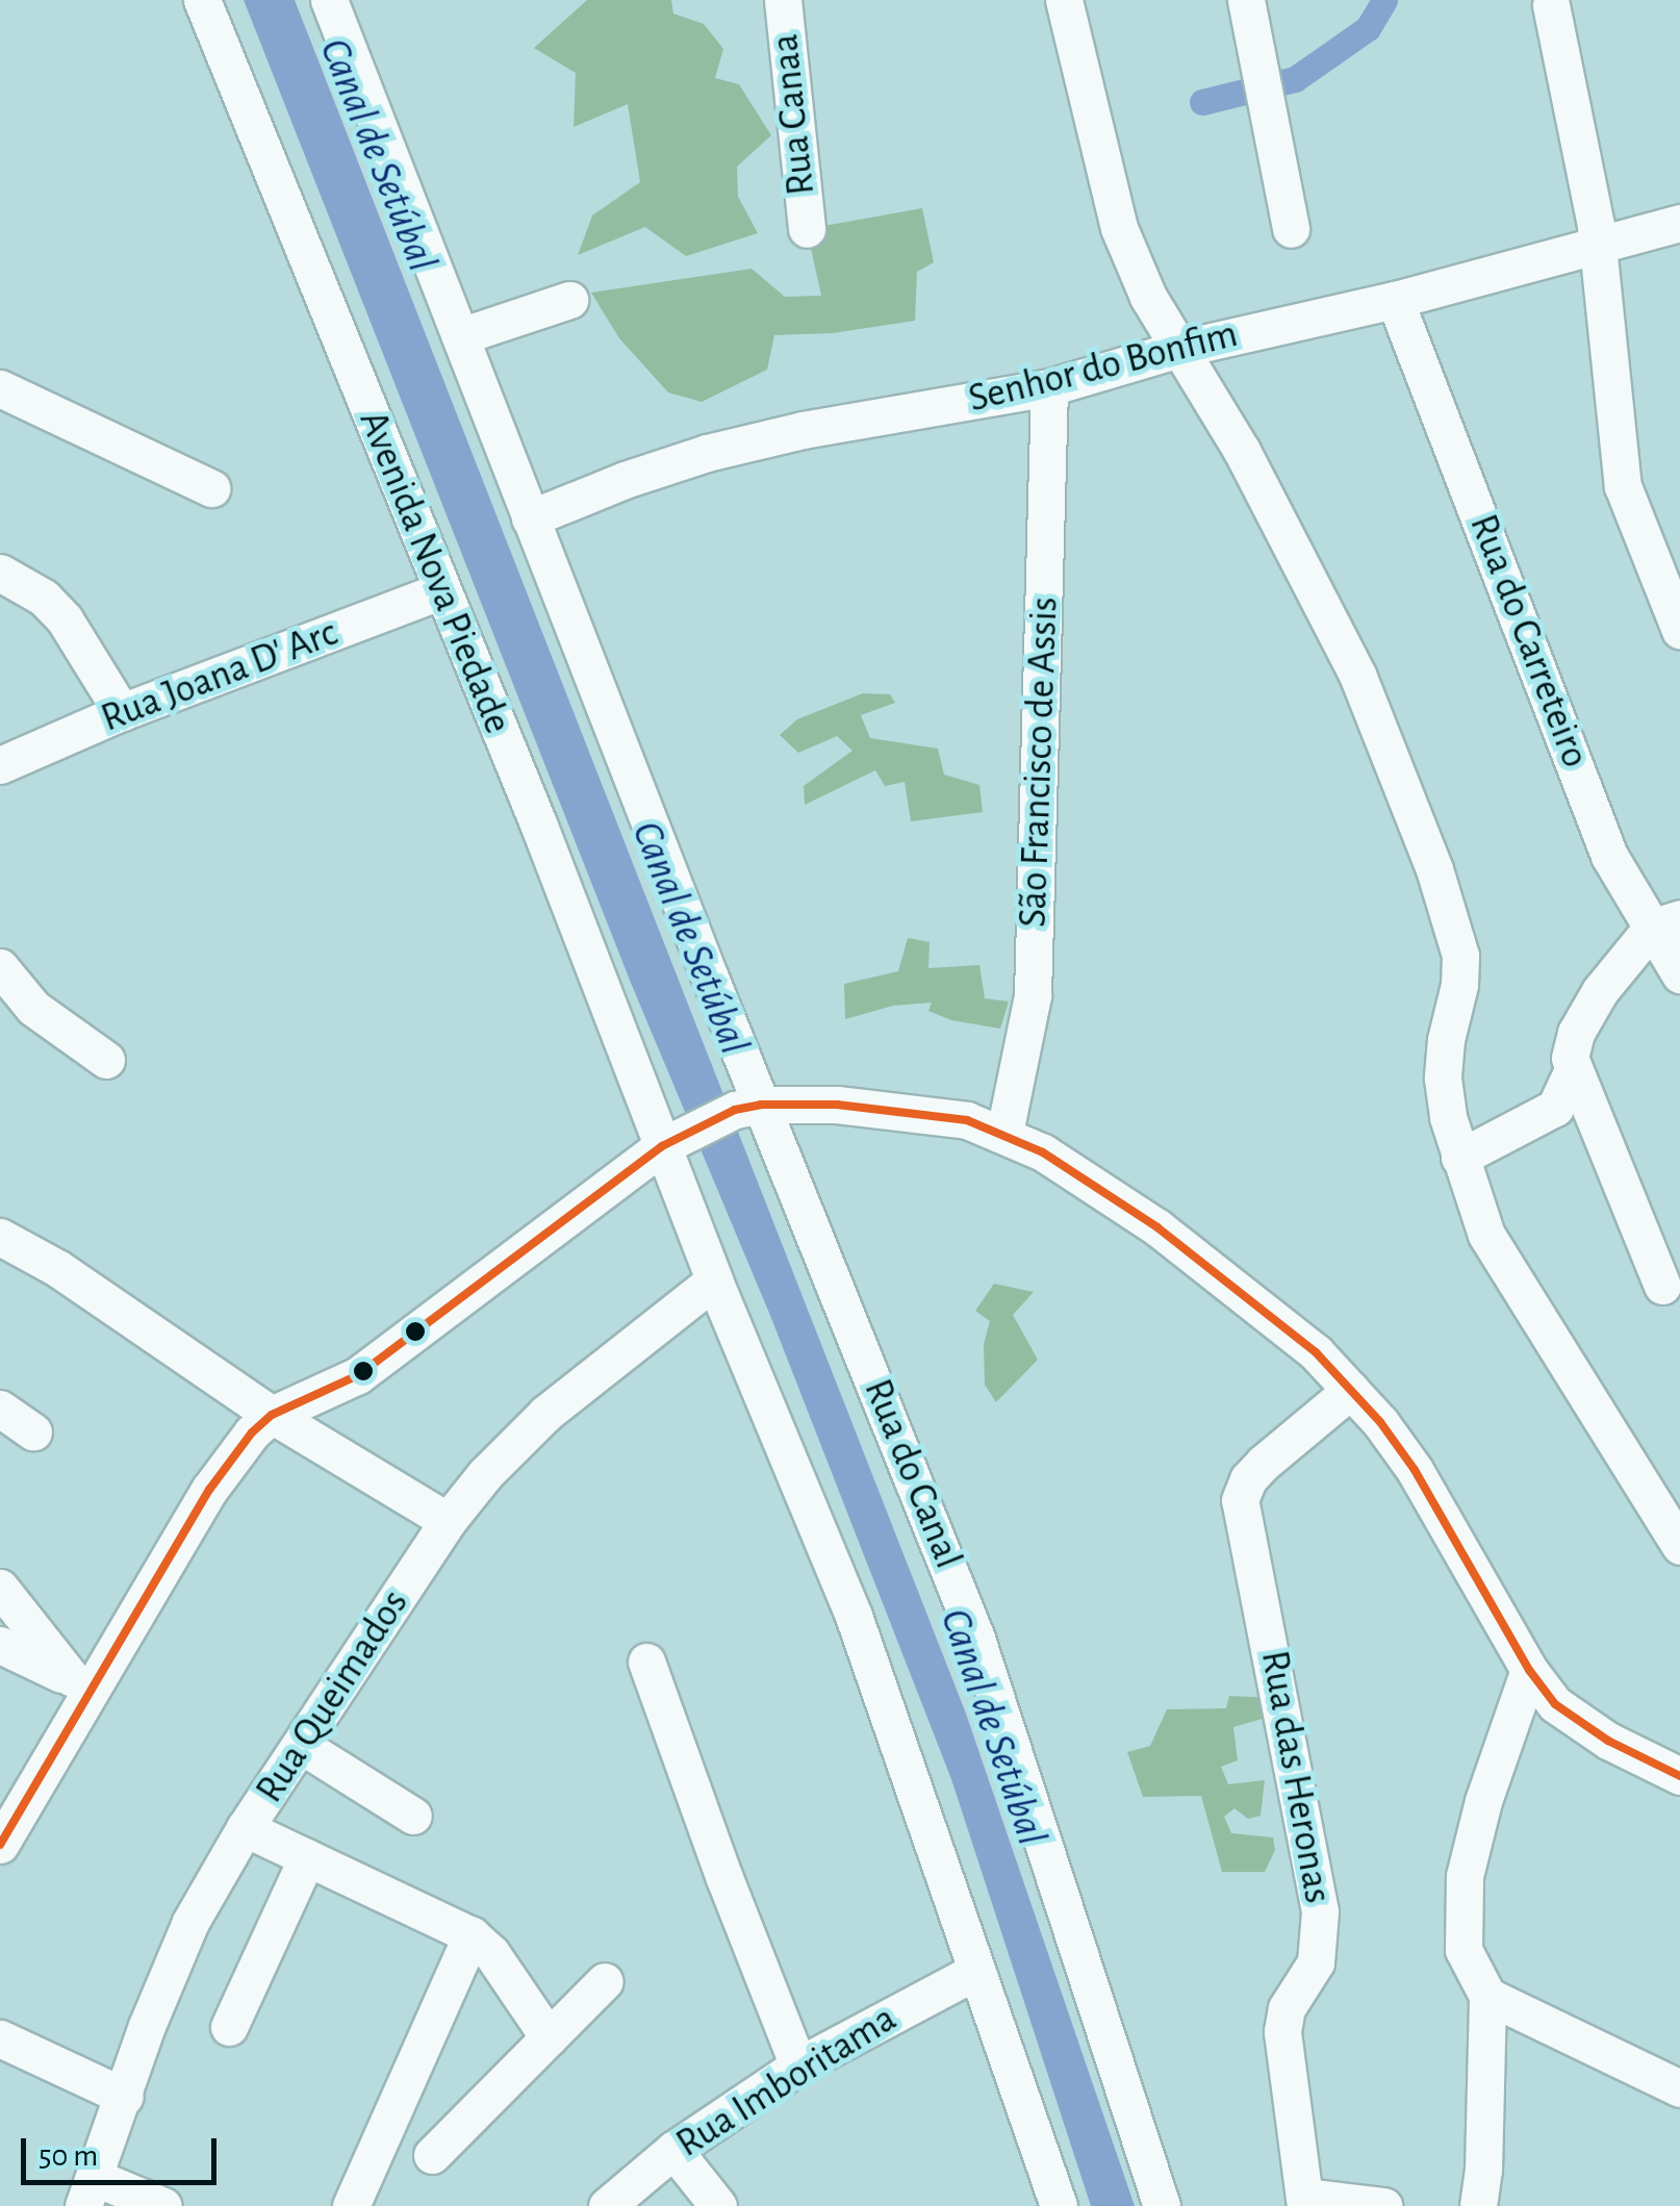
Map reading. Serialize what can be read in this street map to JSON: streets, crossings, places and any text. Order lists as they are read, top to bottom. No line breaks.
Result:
{"streets":{"street":["Rua Canaa","Senhor do Bonfim","Avenida Nova Piedade","Rua do Carreteiro","Rua Joana D' Arc","São Francisco de Assis","Rua do Canal","Rua Queimados","Rua das Heronas","Rua Imboritama"]},"crossings":[["Senhor do Bonfim","Rua do Carreteiro"],["Senhor do Bonfim","São Francisco de Assis"],["Avenida Nova Piedade","Rua Joana D' Arc"]],"water":["Canal de Setúbal"],"scale_bar":"50 m"}
